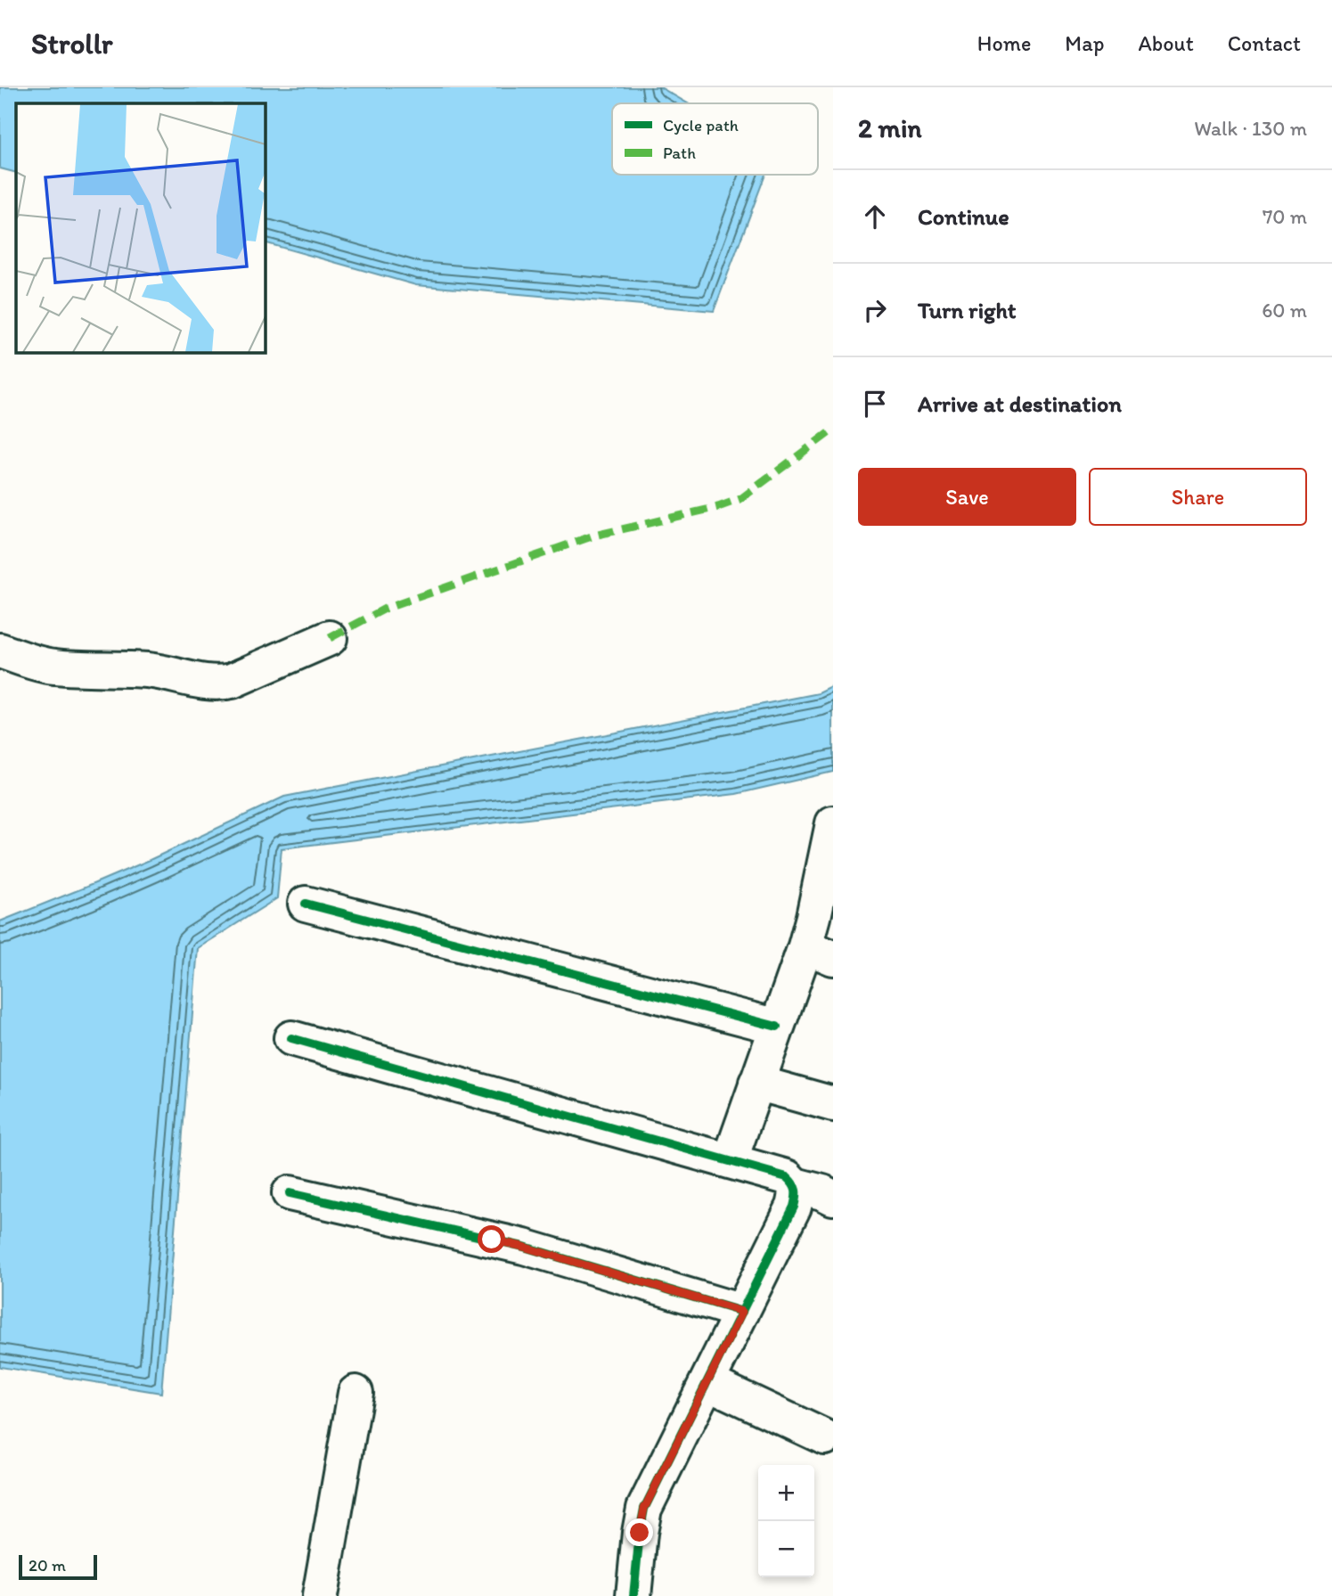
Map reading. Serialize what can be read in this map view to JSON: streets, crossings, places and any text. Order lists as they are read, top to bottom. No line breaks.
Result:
{"legend":["Cycle path","Path"],"scale_bar":"20 m","page":{"header":"Strollr","nav":["Home","Map","About","Contact"],"heading":["2 min","Walk · 130 m"],"list":[["Continue","70 m"],["Turn right","60 m"],"Arrive at destination"],"buttons":["Save","Share"],"map_buttons":["+","−"],"scale":"20 m"}}
